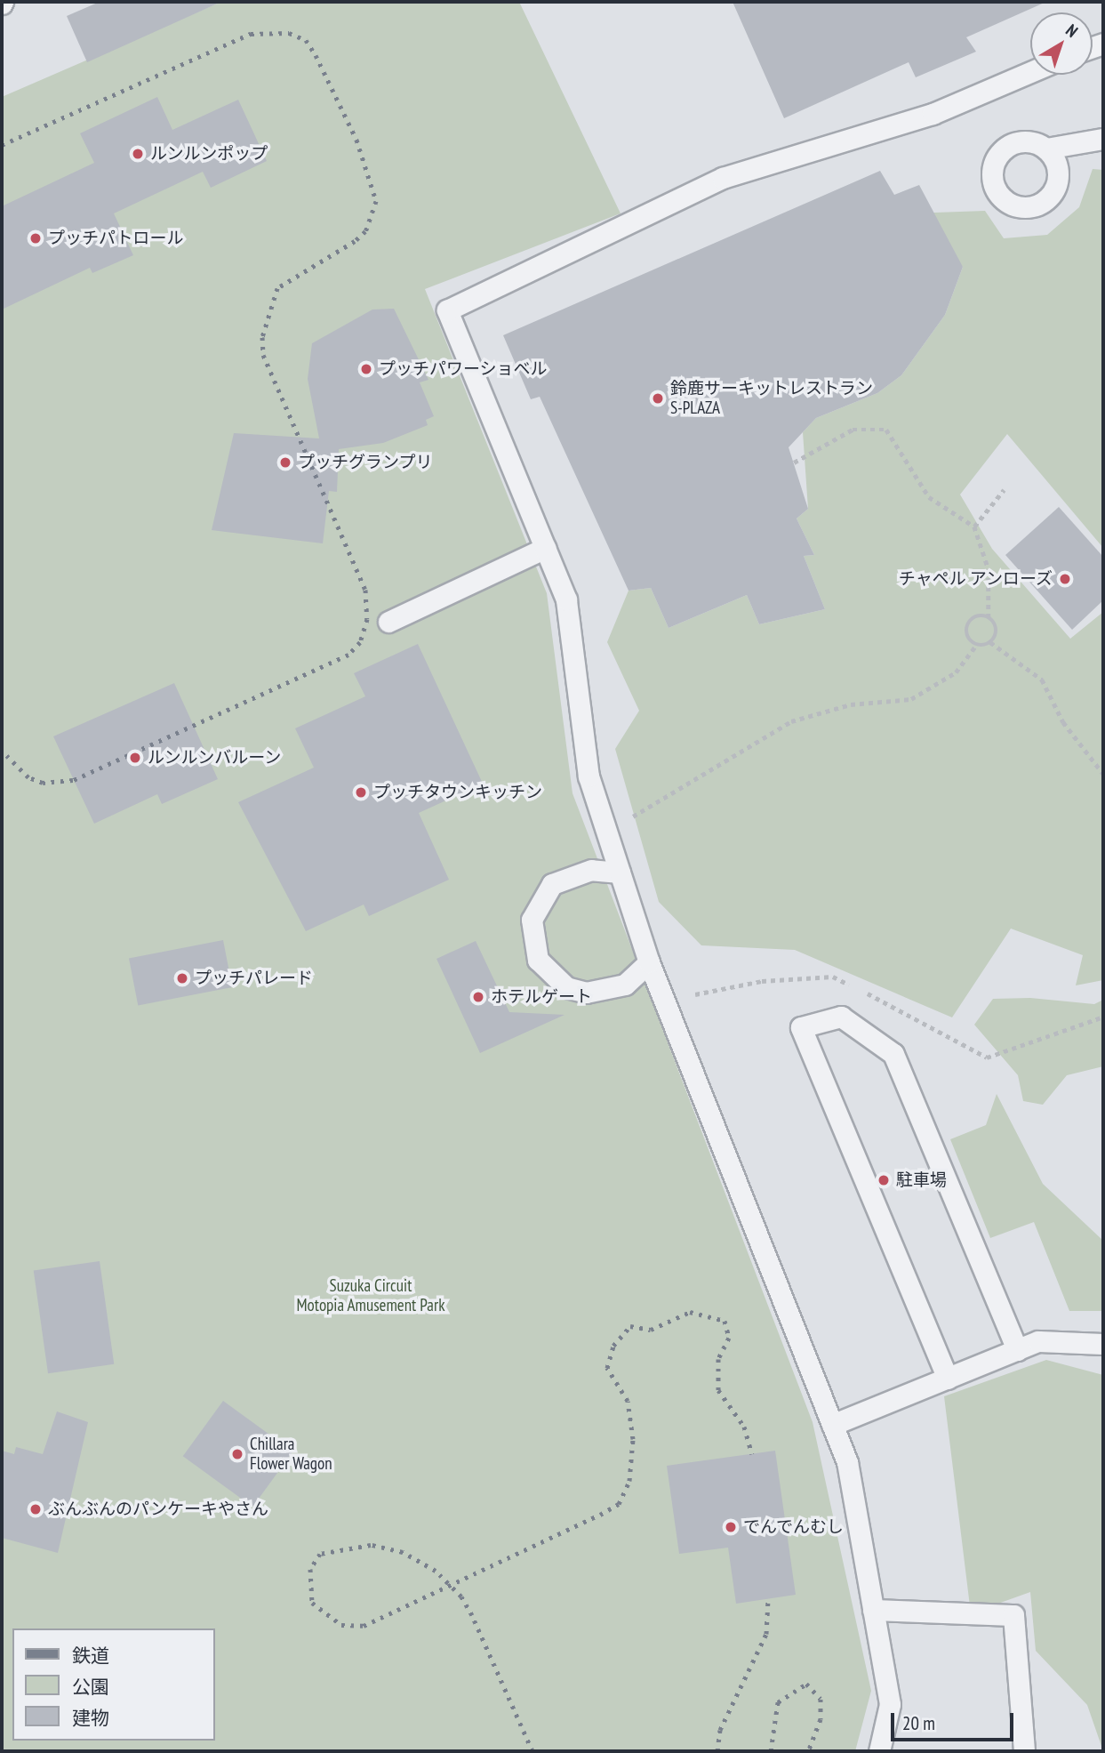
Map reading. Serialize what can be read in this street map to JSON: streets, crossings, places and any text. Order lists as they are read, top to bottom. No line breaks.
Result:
{"parks":["Suzuka Circuit Motopia Amusement Park"],"places":["ルンルンポップ","プッチパトロール","プッチパワーショベル","鈴鹿サーキットレストラン S-PLAZA","プッチグランプリ","チャペル アンローズ","ルンルンバルーン","プッチタウンキッチン","プッチパレード","ホテルゲート","駐車場","Chillara Flower Wagon","ぶんぶんのパンケーキやさん","でんでんむし"],"legend":["鉄道","公園","建物"],"scale_bar":"20 m","north":"top right"}
